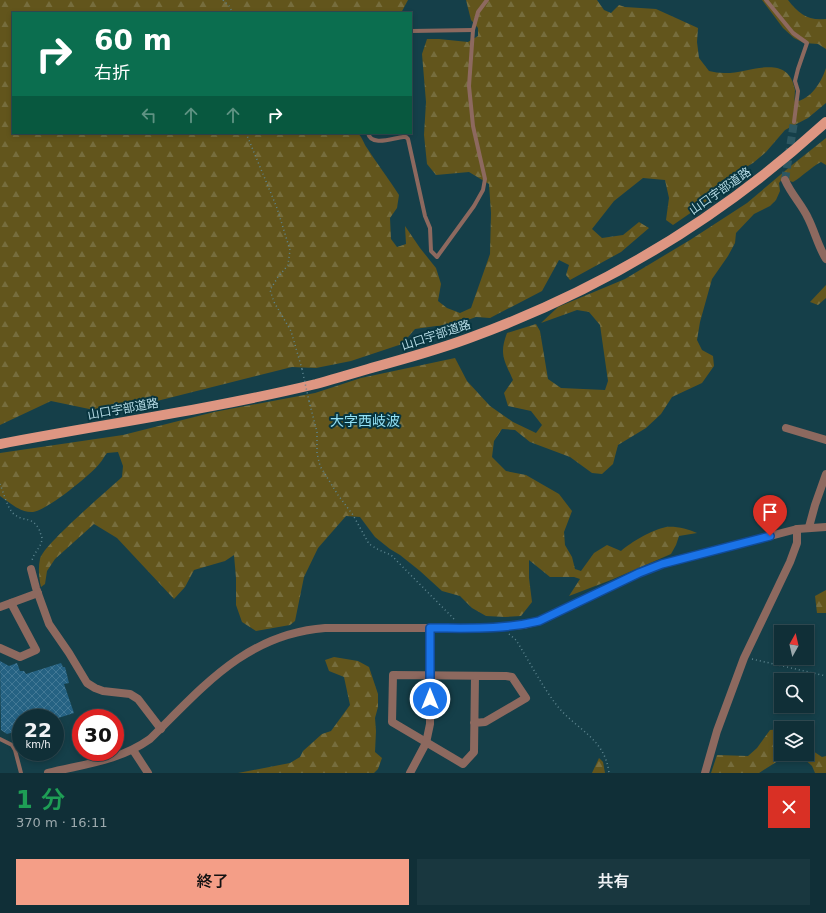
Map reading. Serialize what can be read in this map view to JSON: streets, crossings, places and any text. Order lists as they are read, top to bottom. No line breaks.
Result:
{"streets":{"main road":["山口宇部道路"]},"districts":["大字西岐波"],"north":"top","page":{"turn":["60 m","右折"],"speed":"22 km/h","limit":"30","heading":["1 分","370 m · 16:11"],"buttons":["終了","共有"]}}
